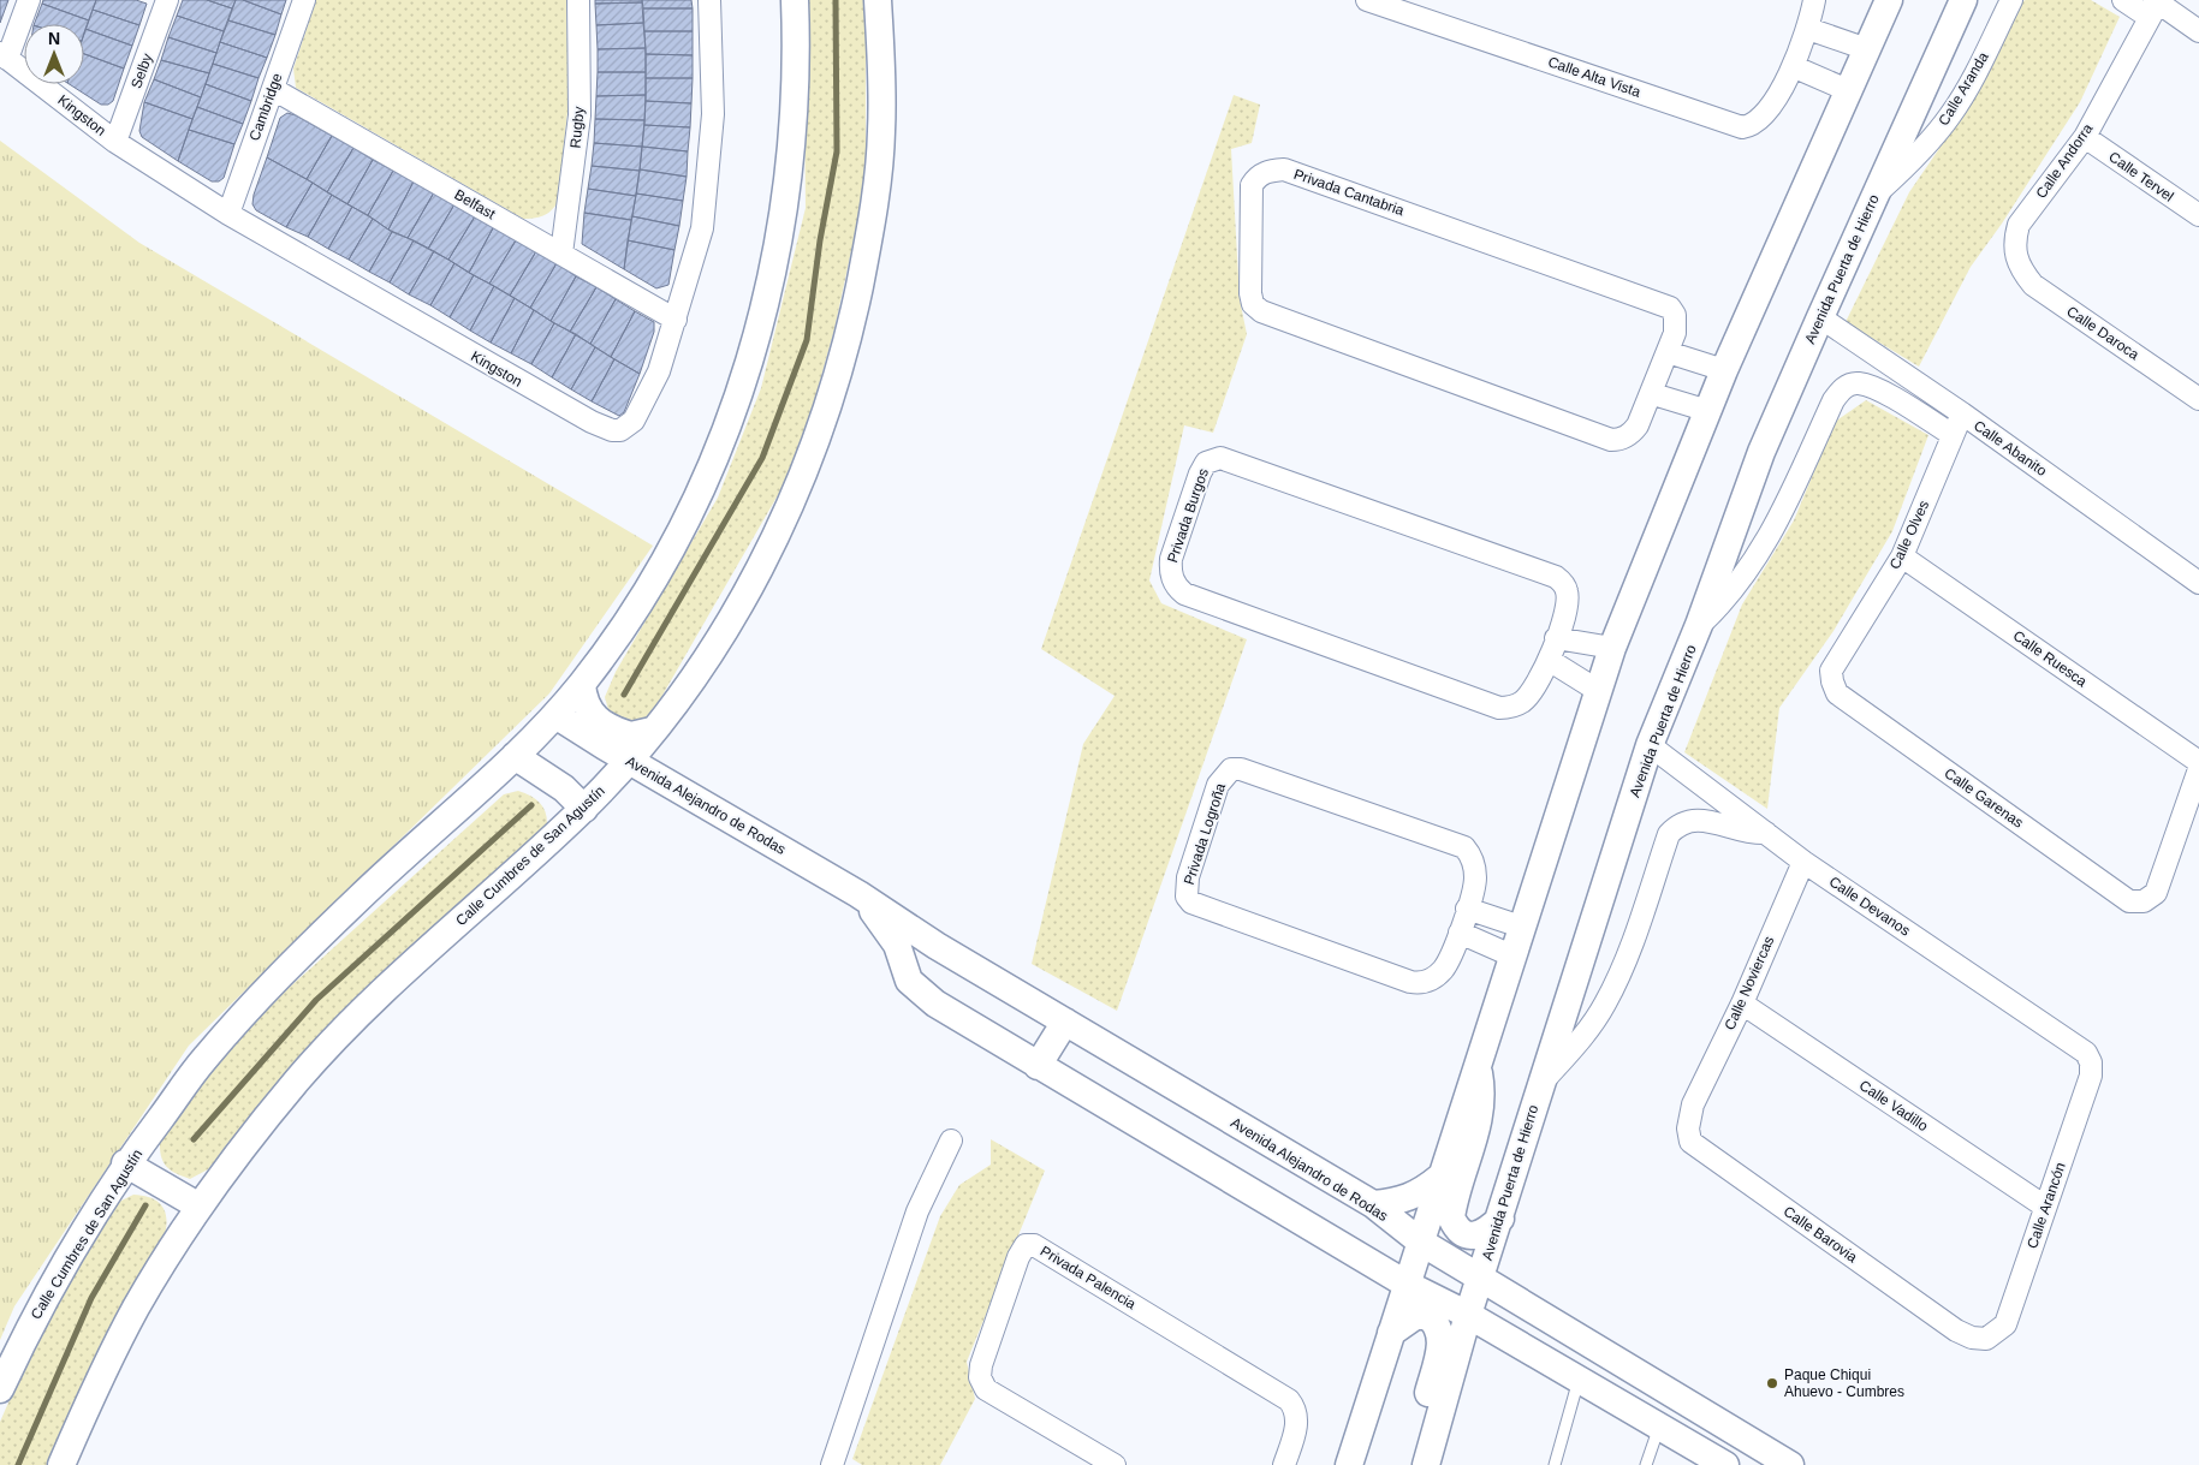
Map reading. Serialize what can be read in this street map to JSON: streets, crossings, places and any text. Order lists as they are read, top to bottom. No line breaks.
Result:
{"streets":{"street":["Selby","Calle Alta Vista","Calle Aranda","Cambridge","Kingston","Rugby","Calle Andorra","Calle Tervel","Privada Cantabria","Belfast","Avenida Puerta de Hierro","Calle Daroca","Calle Abanito","Privada Burgos","Calle Olves","Calle Ruesca","Calle Garenas","Avenida Alejandro de Rodas","Privada Logroña","Calle Cumbres de San Agustín","Calle Devanos","Calle Noviercas","Calle Vadillo","Calle Arancón","Calle Barovia","Privada Palencia"]},"crossings":[["Selby","Kingston"],["Calle Aranda","Avenida Puerta de Hierro"],["Cambridge","Kingston"],["Cambridge","Belfast"],["Kingston","Belfast"],["Rugby","Belfast"],["Calle Andorra","Calle Tervel"],["Calle Andorra","Calle Daroca"],["Avenida Puerta de Hierro","Calle Abanito"],["Avenida Puerta de Hierro","Avenida Alejandro de Rodas"],["Avenida Puerta de Hierro","Calle Devanos"],["Calle Abanito","Calle Olves"],["Calle Olves","Calle Ruesca"],["Calle Olves","Calle Garenas"],["Avenida Alejandro de Rodas","Calle Cumbres de San Agustín"],["Calle Devanos","Calle Noviercas"],["Calle Devanos","Calle Arancón"],["Calle Noviercas","Calle Vadillo"],["Calle Noviercas","Calle Barovia"],["Calle Vadillo","Calle Arancón"],["Calle Arancón","Calle Barovia"]],"places":["Paque Chiqui Ahuevo - Cumbres"],"north":"top"}
